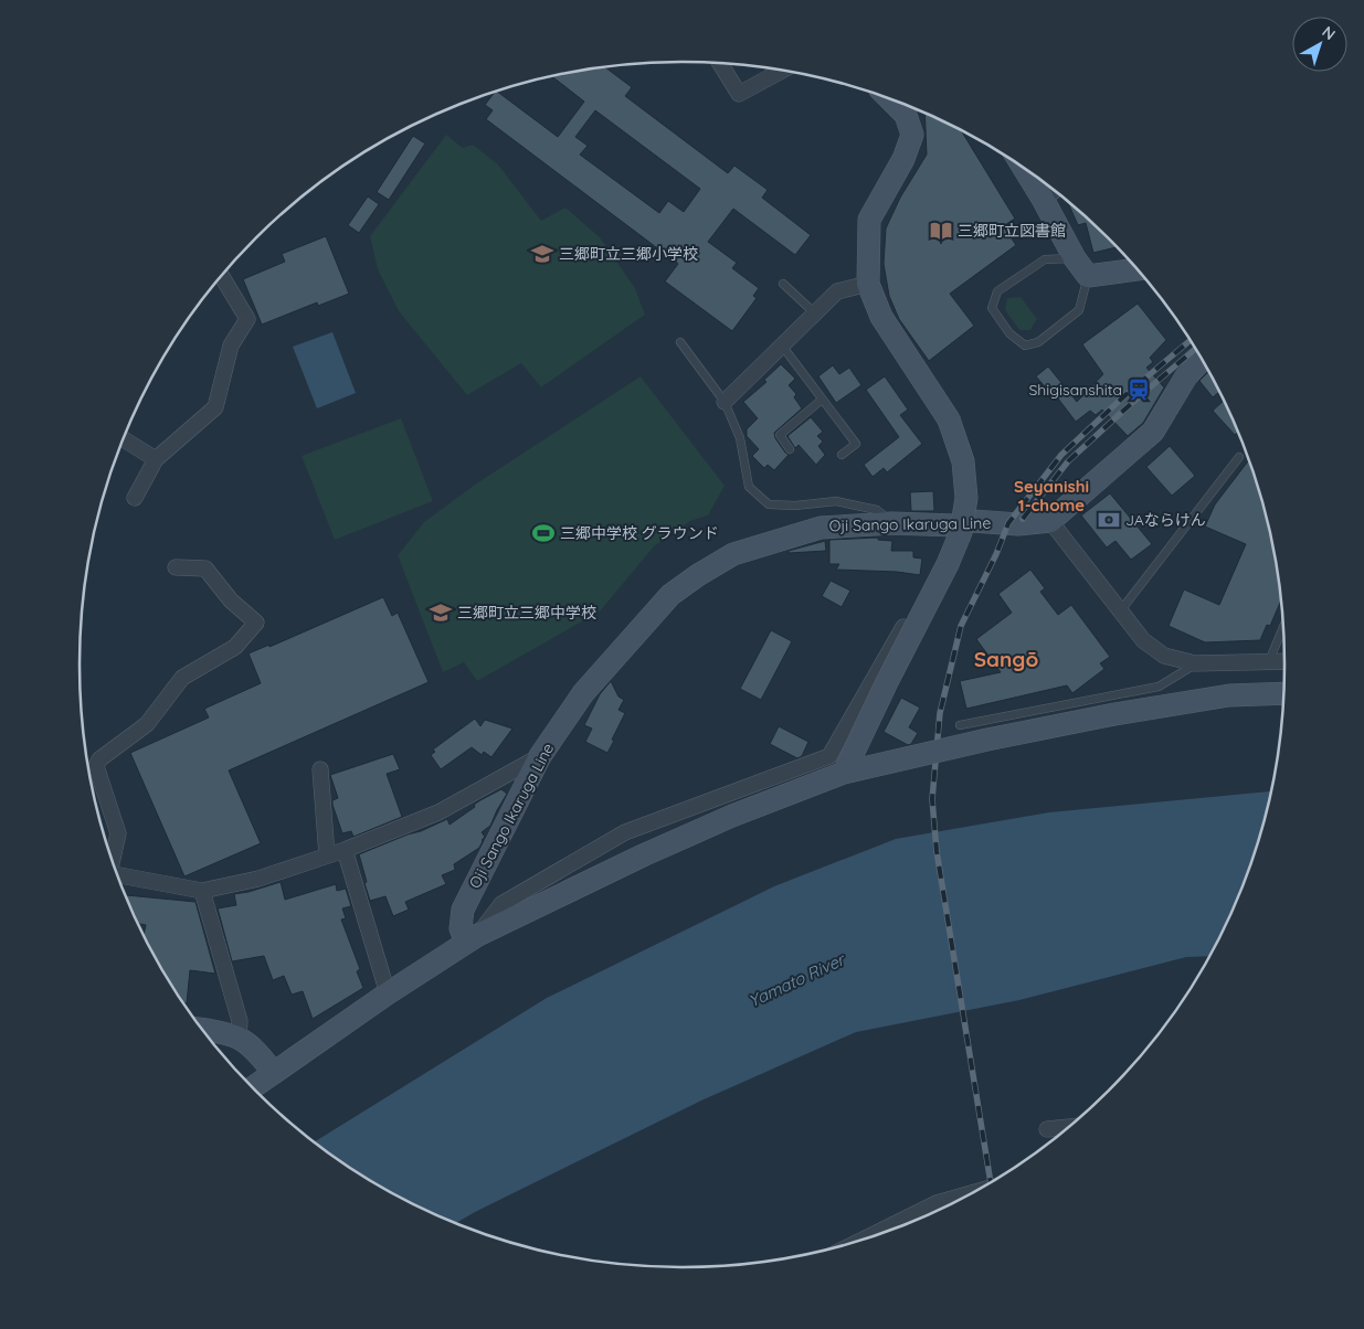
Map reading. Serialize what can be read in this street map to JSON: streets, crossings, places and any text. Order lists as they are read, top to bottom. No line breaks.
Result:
{"streets":{"street":["Oji Sango Ikaruga Line"]},"districts":["Seyanishi 1-chome","Sangō"],"water":["Yamato River"],"places":{"library":["三郷町立図書館"],"school or university":["三郷町立三郷小学校","三郷町立三郷中学校"],"station":["Shigisanshita"],"bank":["JAならけん"],"sports":["三郷中学校 グラウンド"]},"north":"top right"}
